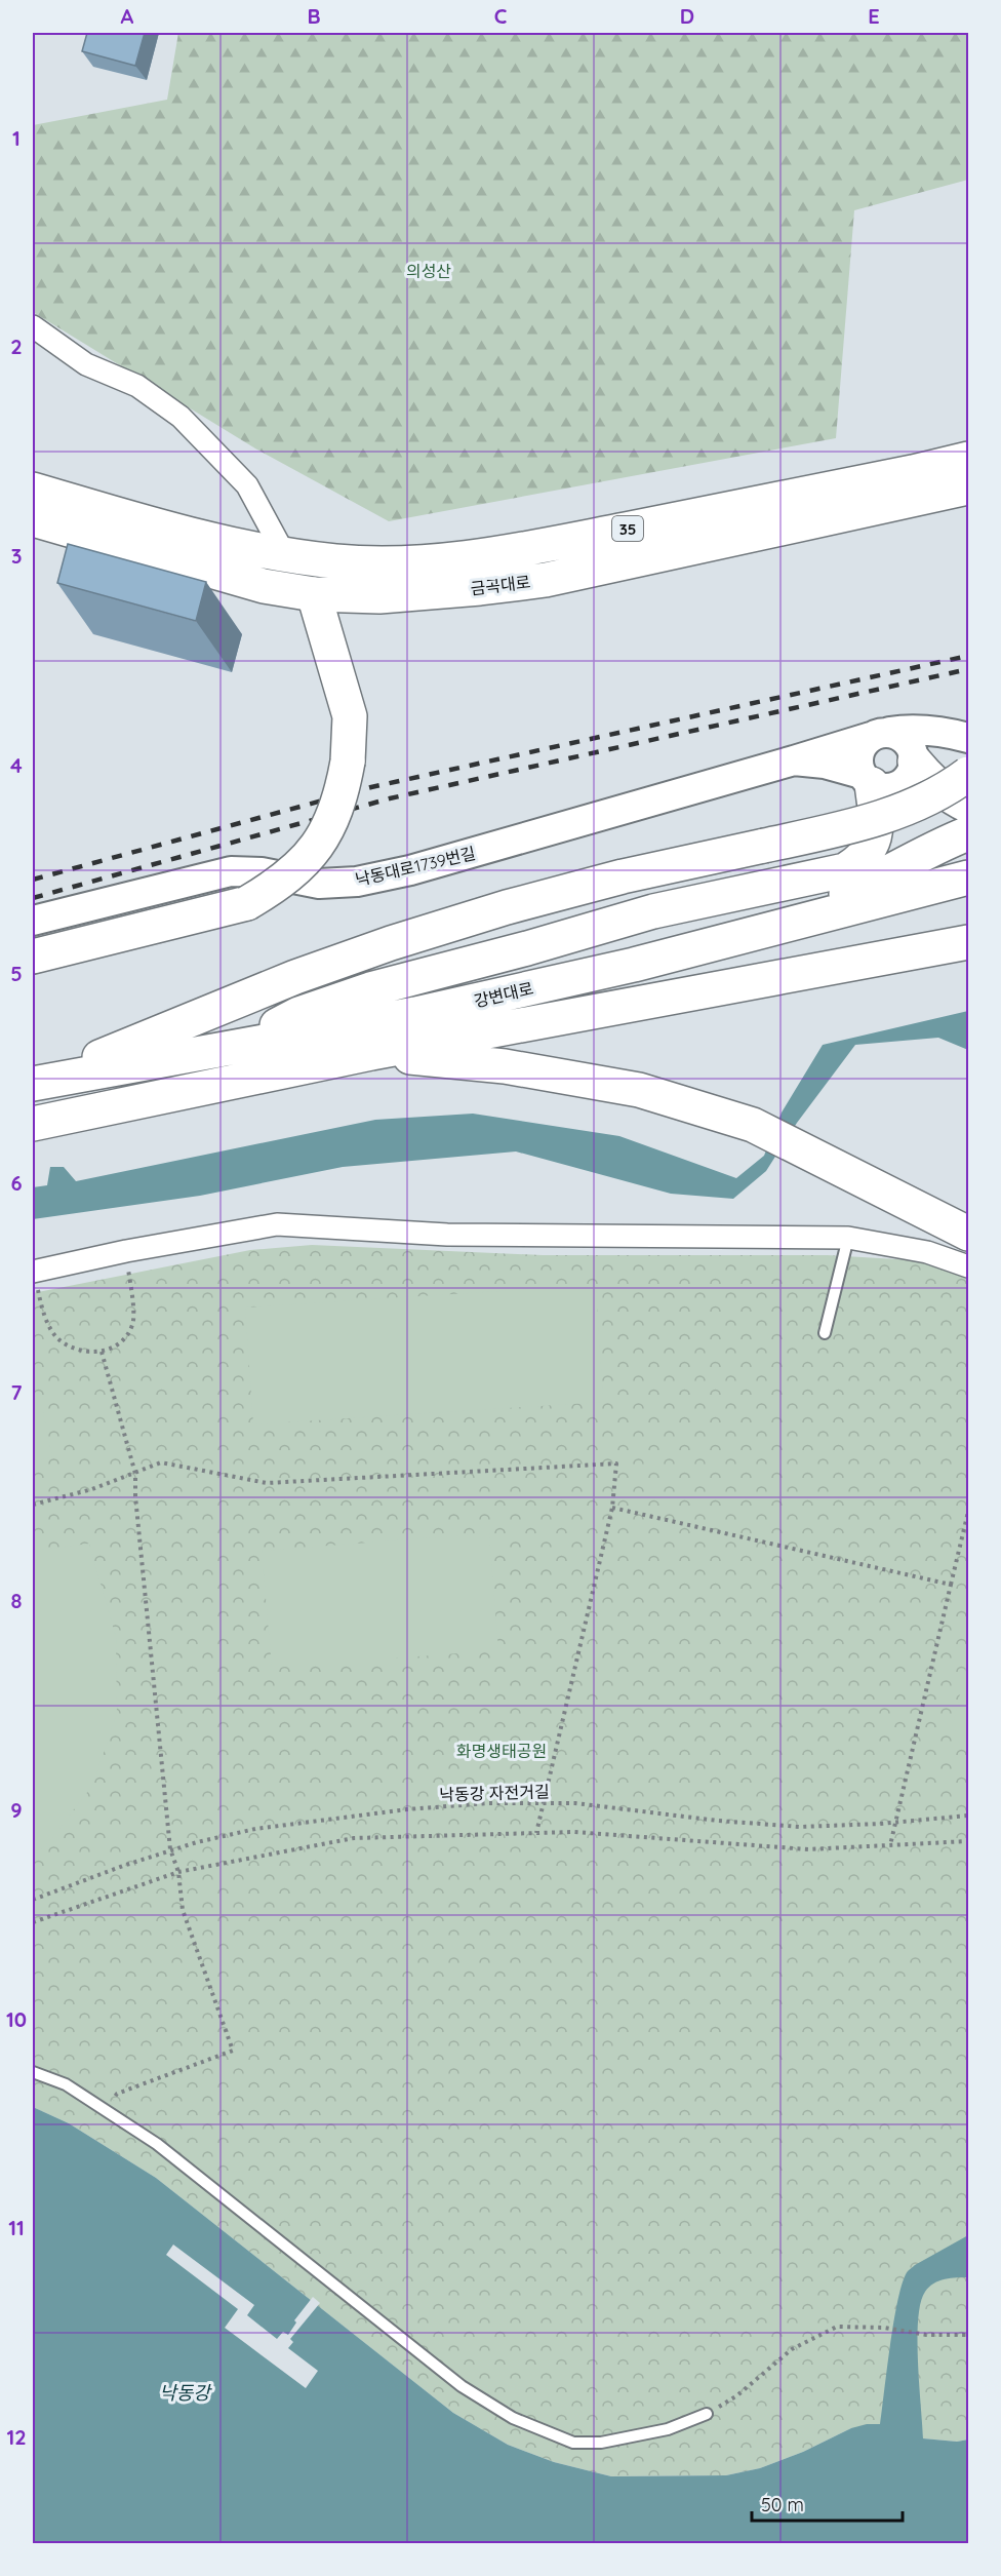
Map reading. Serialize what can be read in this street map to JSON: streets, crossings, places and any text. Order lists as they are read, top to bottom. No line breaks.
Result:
{"streets":{"main road":["35","금곡대로","강변대로"],"street":["낙동대로1739번길"],"path":["낙동강 자전거길"]},"water":["낙동강"],"parks":["의성산","화명생태공원"],"scale_bar":"50 m","grid":{"columns":["A","B","C","D","E"],"rows":["1","2","3","4","5","6","7","8","9","10","11","12"]}}
